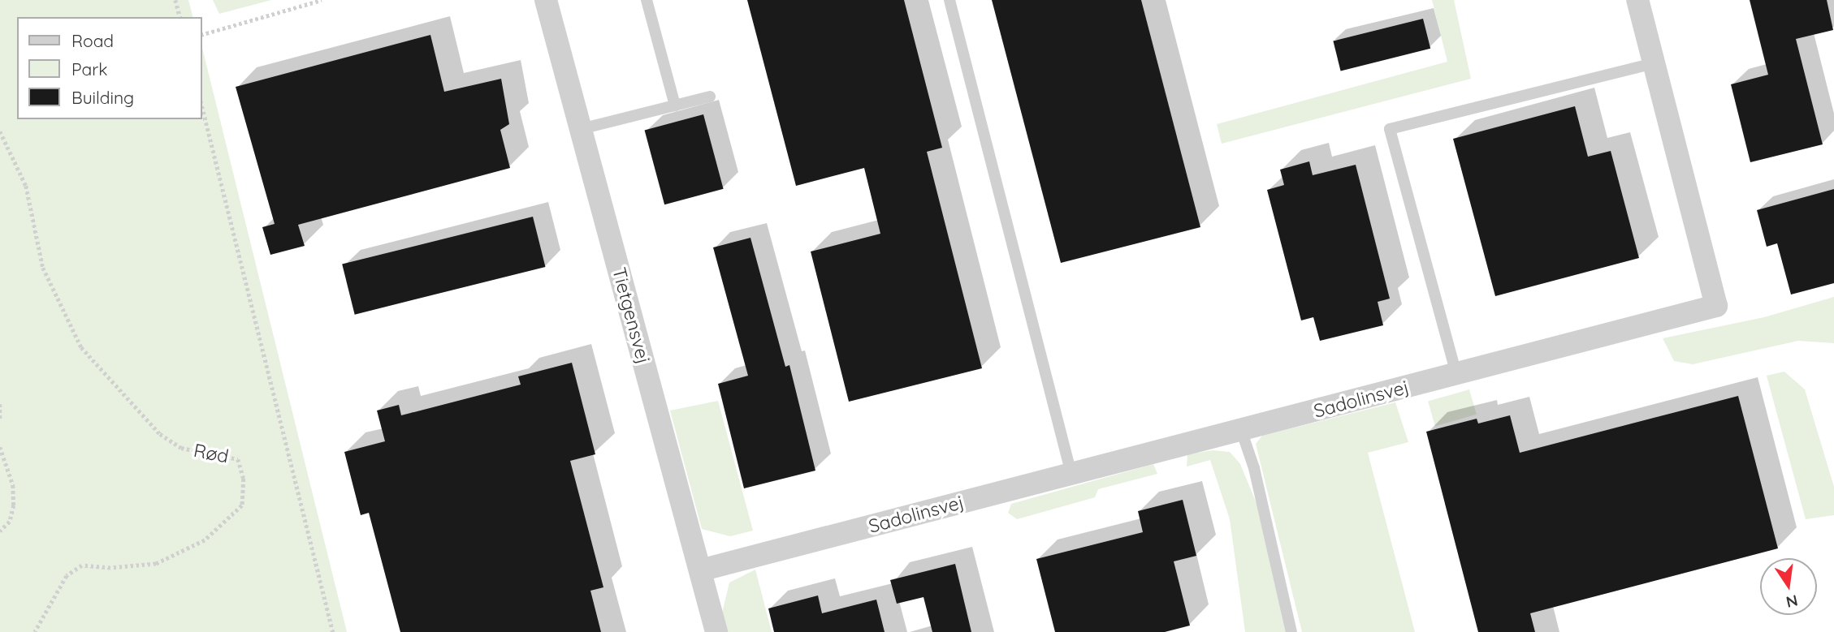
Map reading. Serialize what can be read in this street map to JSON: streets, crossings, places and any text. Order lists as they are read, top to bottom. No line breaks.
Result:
{"streets":{"street":["Tietgensvej","Sadolinsvej"],"path":["Rød"]},"crossings":[["Tietgensvej","Sadolinsvej"]],"legend":["Road","Park","Building"],"north":"bottom"}
